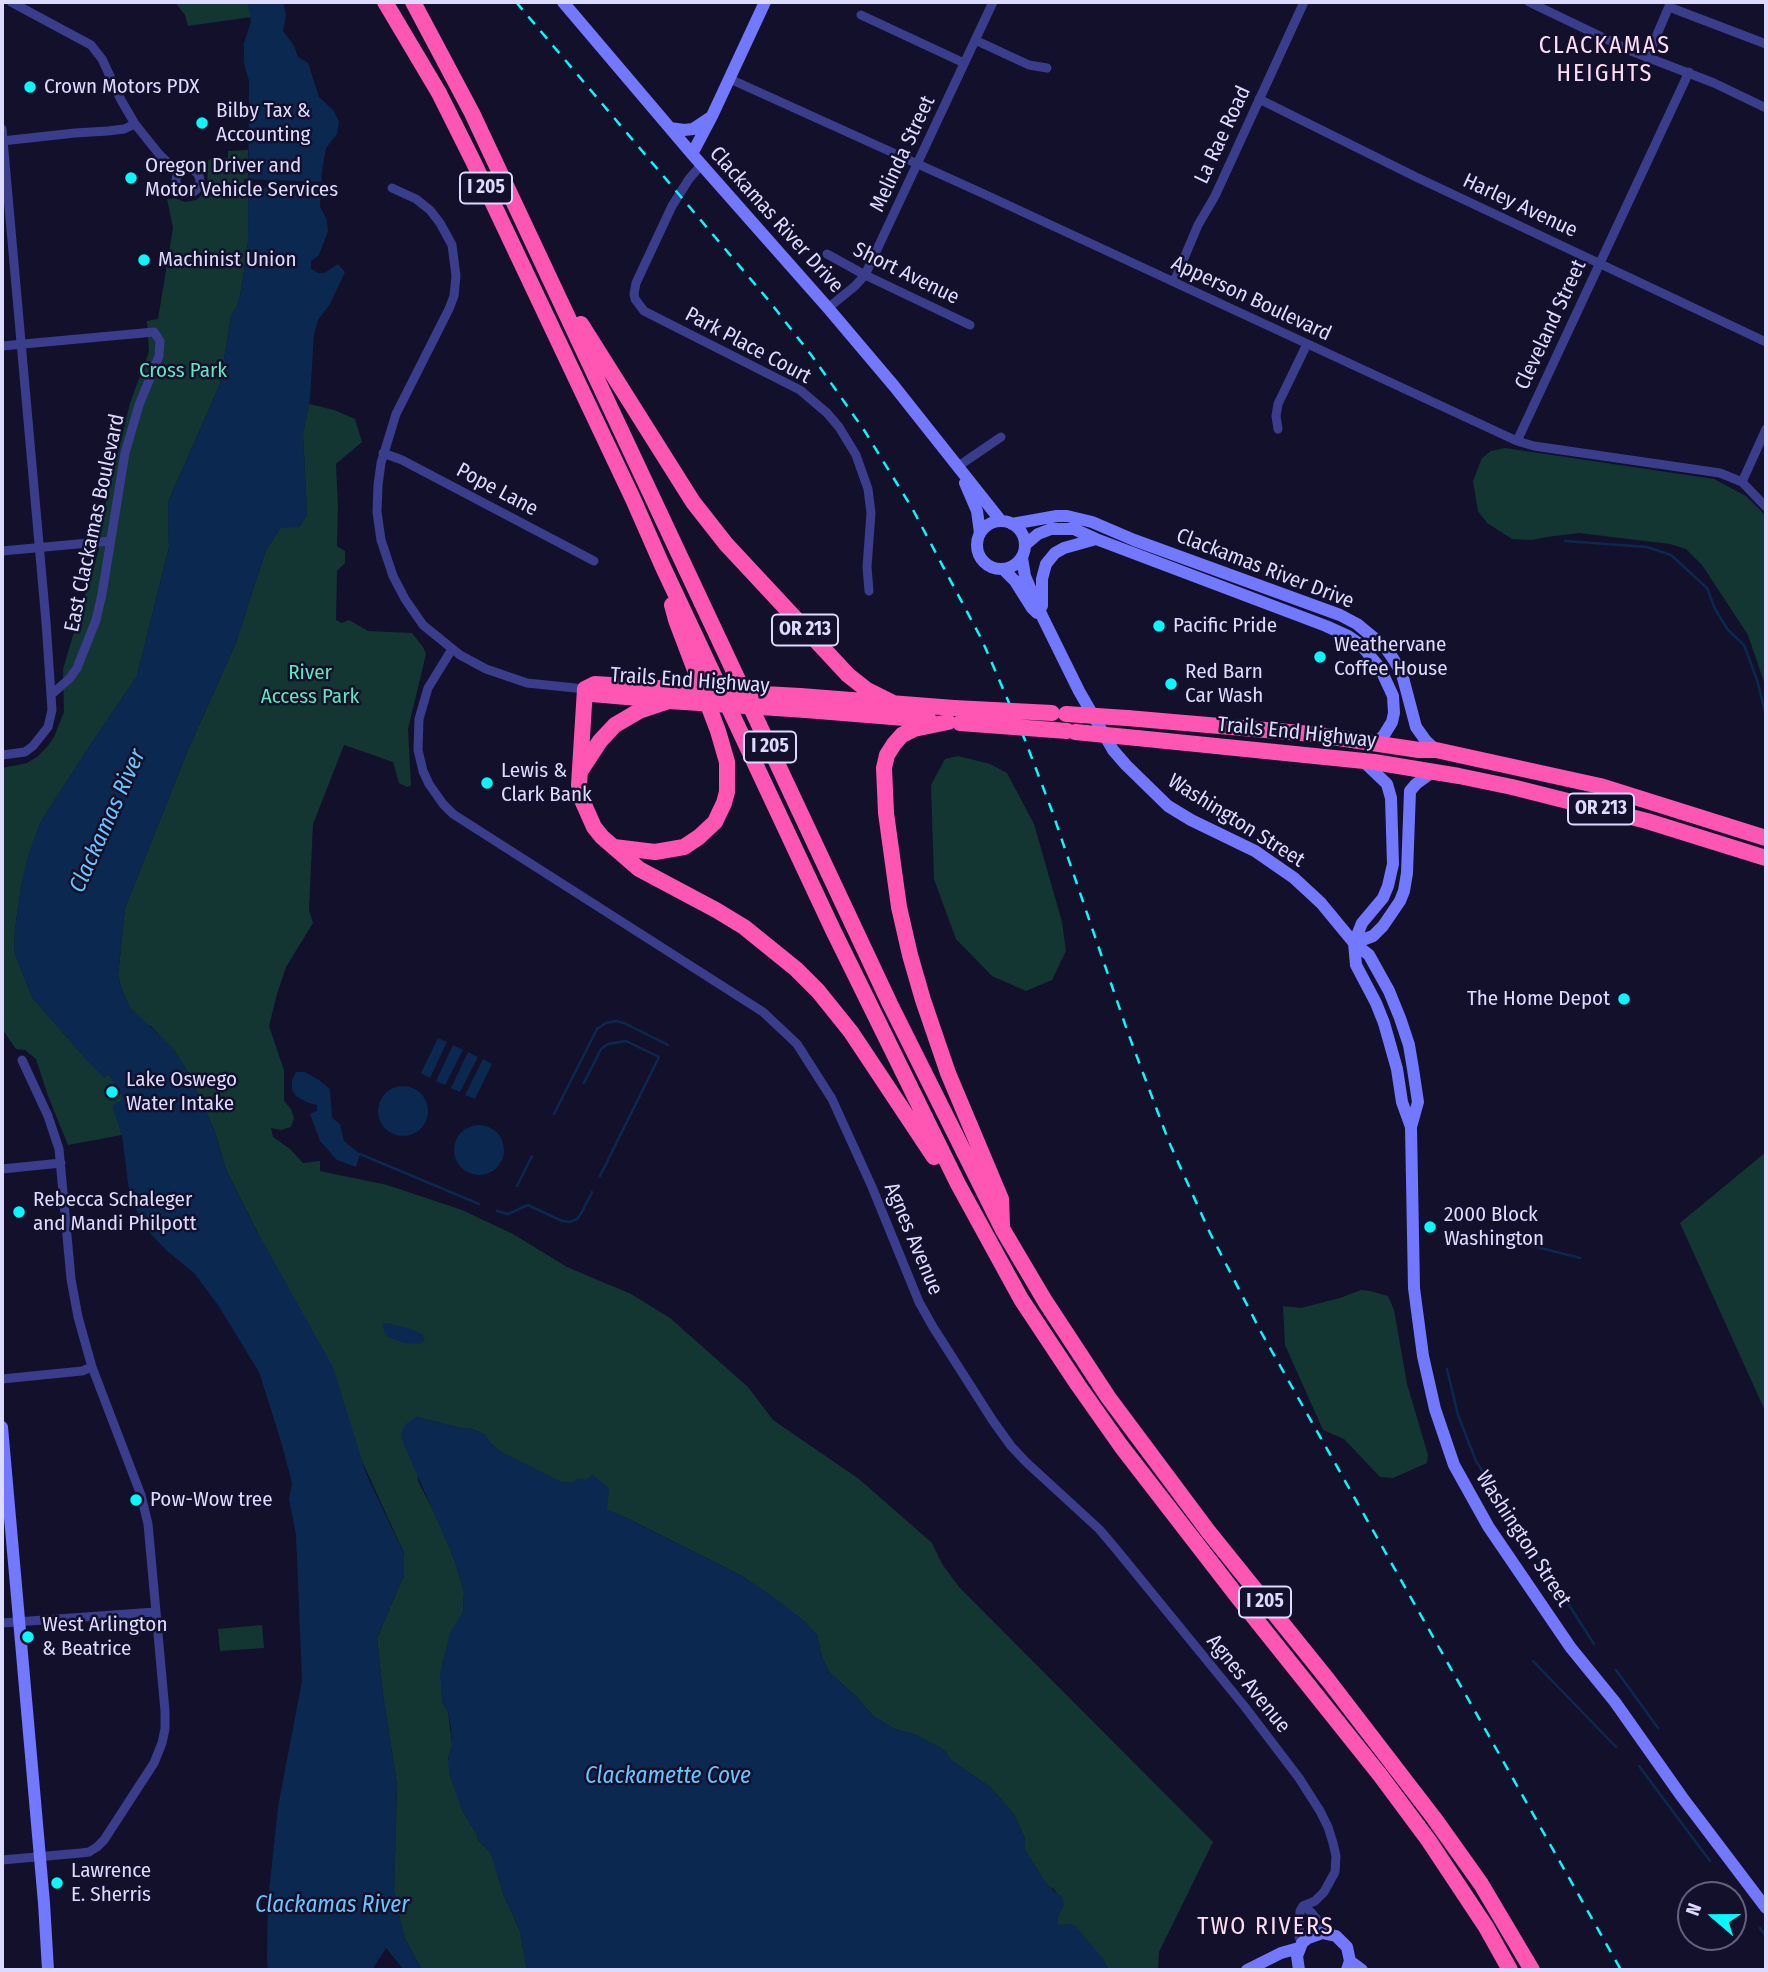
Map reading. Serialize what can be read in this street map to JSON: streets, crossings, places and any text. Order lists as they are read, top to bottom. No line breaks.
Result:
{"streets":{"highway":["I 205","OR 213","Trails End Highway"],"main road":["Clackamas River Drive","Washington Street"],"street":["La Rae Road","Melinda Street","Harley Avenue","Short Avenue","Apperson Boulevard","Cleveland Street","Park Place Court","Pope Lane","East Clackamas Boulevard","Agnes Avenue"]},"crossings":[["La Rae Road","Harley Avenue"],["La Rae Road","Apperson Boulevard"],["Melinda Street","Clackamas River Drive"],["Melinda Street","Short Avenue"],["Melinda Street","Apperson Boulevard"],["I 205","OR 213"],["Harley Avenue","Cleveland Street"],["Clackamas River Drive","Park Place Court"],["Clackamas River Drive","Trails End Highway"],["Clackamas River Drive","Washington Street"],["Apperson Boulevard","Cleveland Street"],["OR 213","Trails End Highway"]],"districts":["CLACKAMAS HEIGHTS","TWO RIVERS"],"water":["Clackamas River","Clackamette Cove"],"parks":["Cross Park","River Access Park"],"places":["Crown Motors PDX","Bilby Tax & Accounting","Oregon Driver and Motor Vehicle Services","Machinist Union","Pacific Pride","Weathervane Coffee House","Red Barn Car Wash","Lewis & Clark Bank","The Home Depot","Lake Oswego Water Intake","Rebecca Schaleger and Mandi Philpott","2000 Block Washington","Pow-Wow tree","West Arlington & Beatrice","Lawrence E. Sherris"],"north":"left"}
